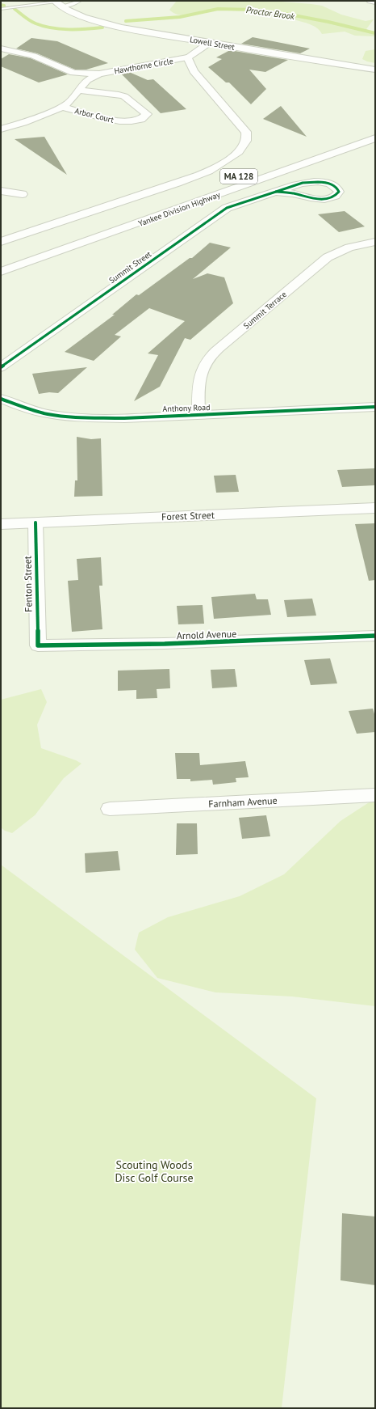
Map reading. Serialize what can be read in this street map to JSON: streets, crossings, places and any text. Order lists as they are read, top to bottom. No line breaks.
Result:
{"streets":{"main road":["Lowell Street","MA 128","Yankee Division Highway","Forest Street"],"street":["Hawthorne Circle","Arbor Court","Summit Street","Summit Terrace","Anthony Road","Fenton Street","Arnold Avenue","Farnham Avenue"]},"crossings":[["Hawthorne Circle","Arbor Court"],["Summit Terrace","Anthony Road"],["Forest Street","Fenton Street"],["Fenton Street","Arnold Avenue"]],"water":["Proctor Brook"],"parks":["Scouting Woods Disc Golf Course"]}
